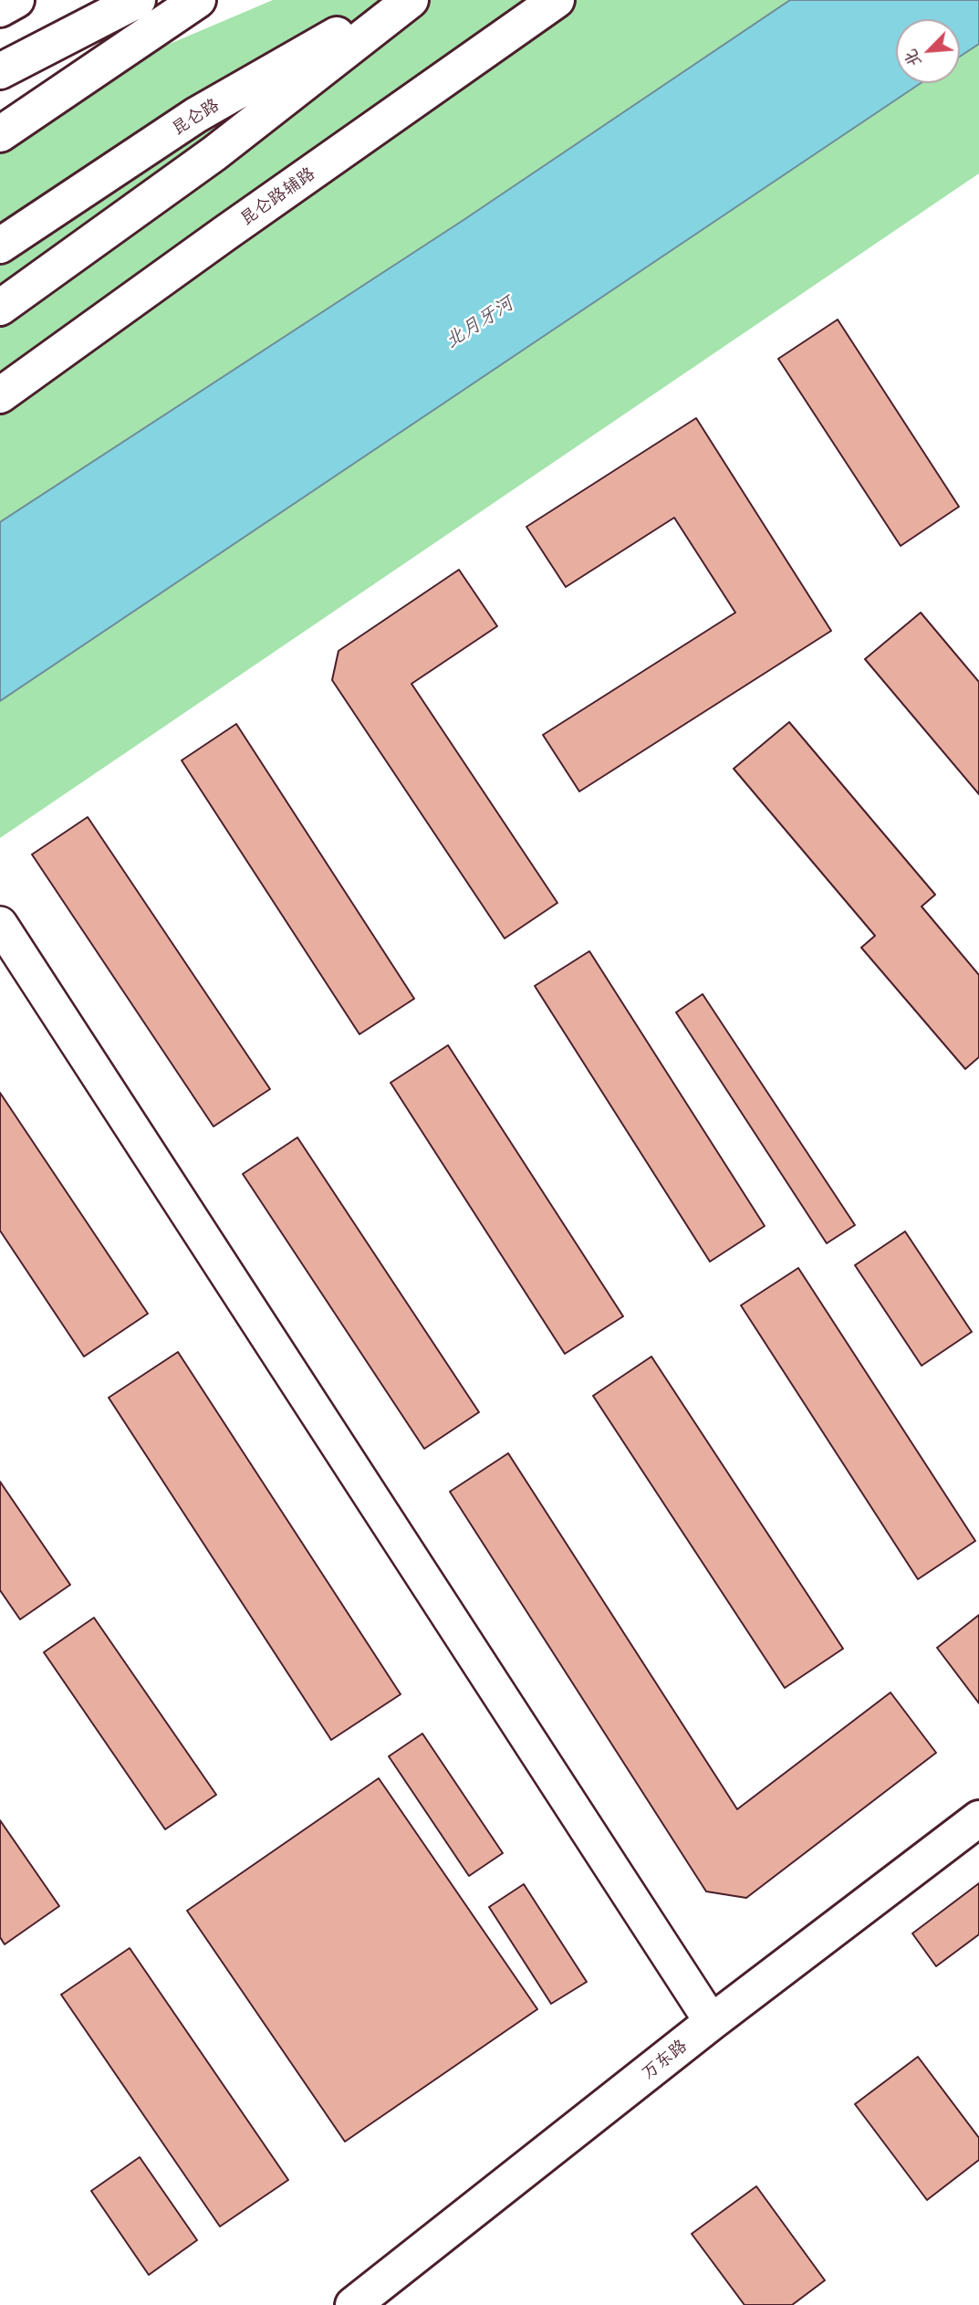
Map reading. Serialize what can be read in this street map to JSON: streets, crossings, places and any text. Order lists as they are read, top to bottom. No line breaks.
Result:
{"streets":{"main road":["昆仑路","昆仑路辅路","万东路"]},"water":["北月牙河"],"north":"bottom left"}
